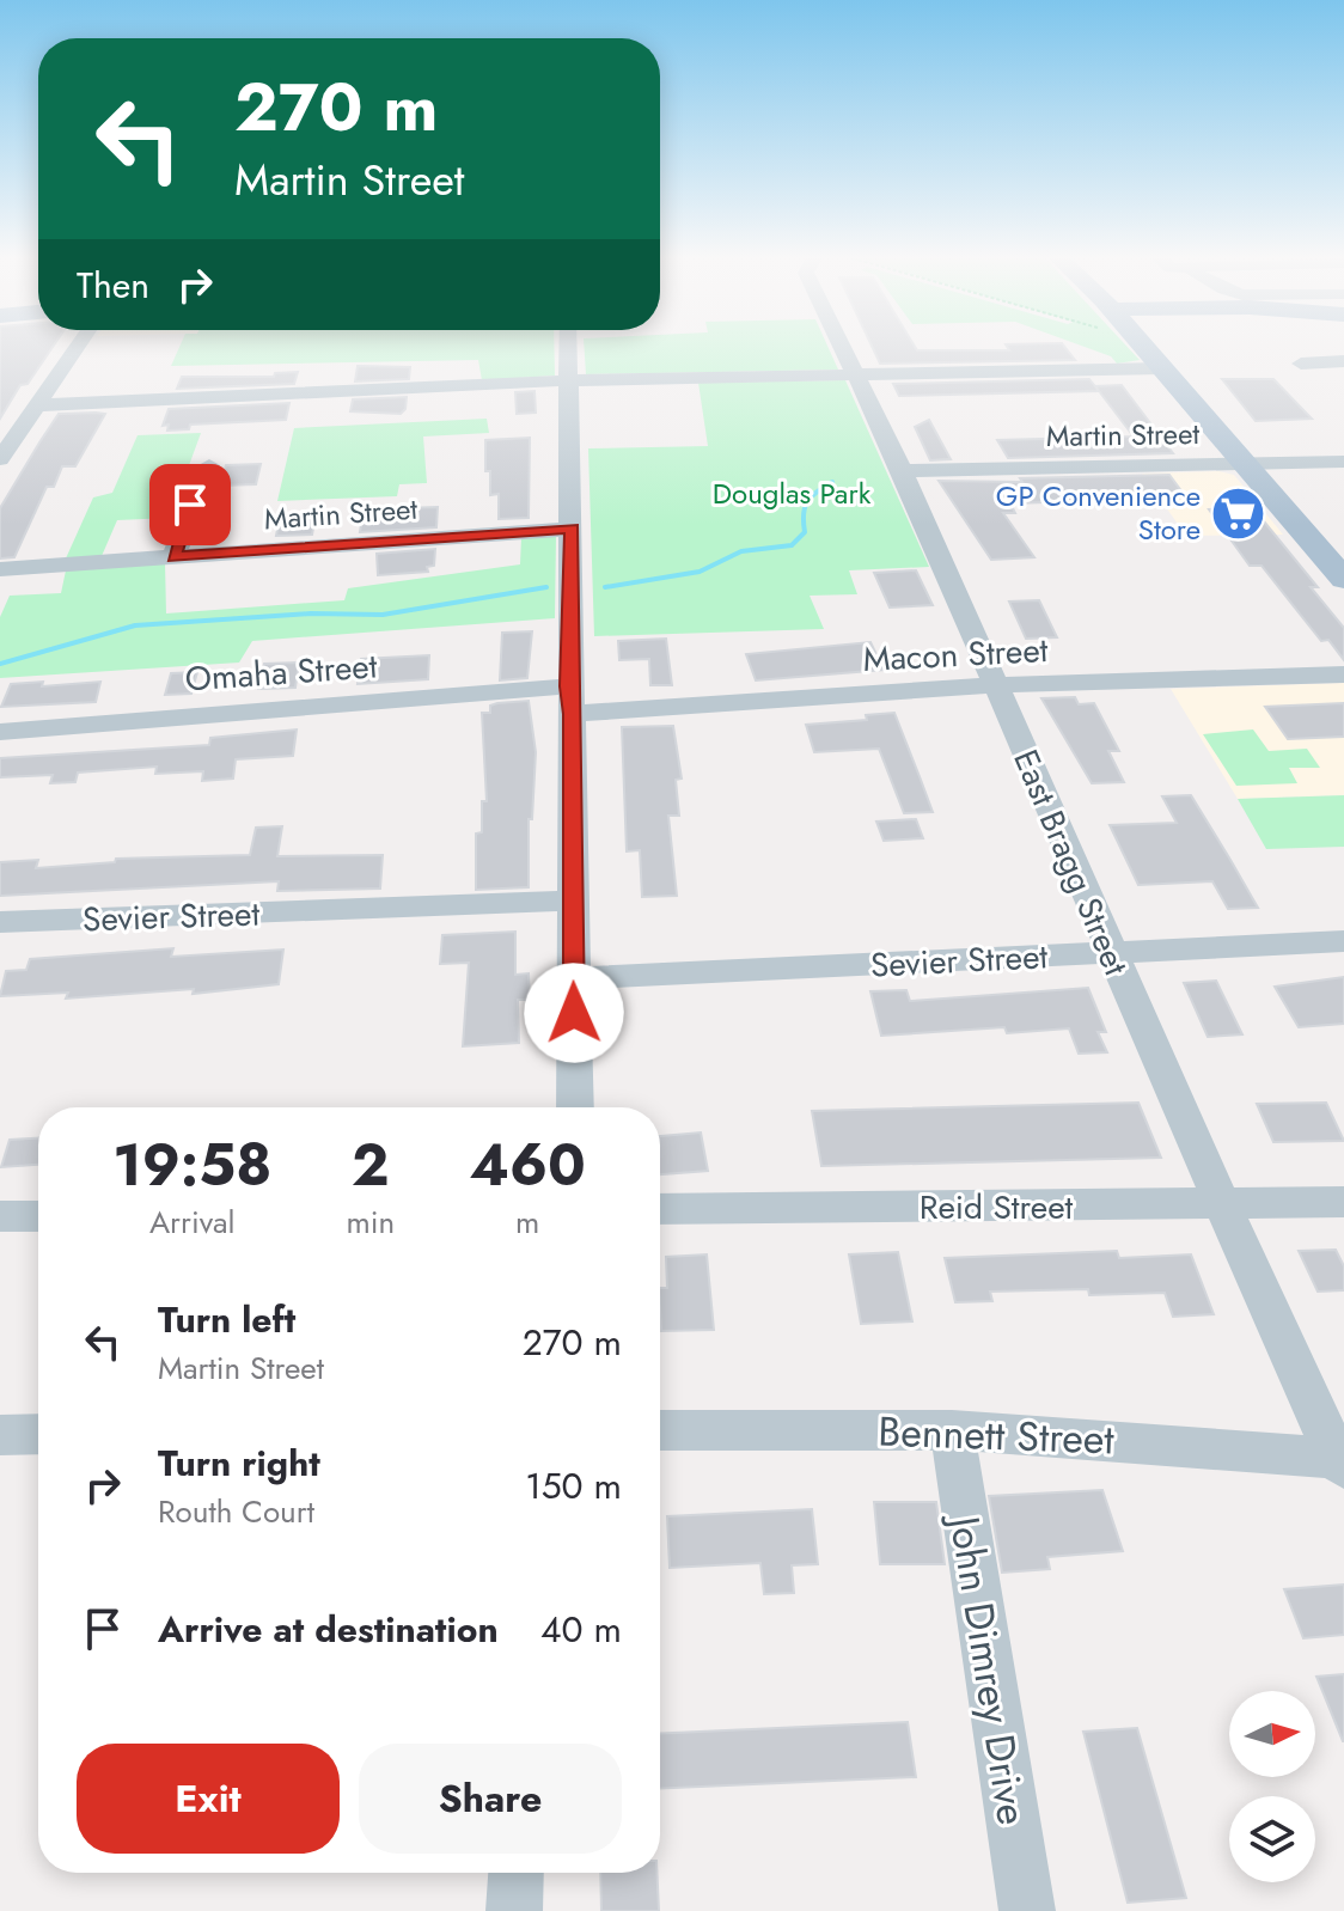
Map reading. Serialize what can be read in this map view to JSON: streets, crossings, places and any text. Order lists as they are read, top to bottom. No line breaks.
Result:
{"streets":{"street":["Martin Street","Macon Street","Omaha Street","East Bragg Street","Sevier Street","Reid Street","Bennett Street","John Dimrey Drive"]},"crossings":[["Martin Street","East Bragg Street"],["Macon Street","Omaha Street"],["Macon Street","East Bragg Street"],["East Bragg Street","Sevier Street"],["East Bragg Street","Reid Street"],["East Bragg Street","Bennett Street"],["Bennett Street","John Dimrey Drive"]],"parks":["Douglas Park"],"places":{"supermarket":["GP Convenience Store"]},"north":"right","page":{"turn":["270 m","Martin Street"],"then":"Then","eta":["19:58","Arrival","2","min","460","m"],"list":[{"name":"Turn left","note":"Martin Street","value":"270 m"},{"name":"Turn right","note":"Routh Court","value":"150 m"},{"name":"Arrive at destination","value":"40 m"}],"buttons":["Exit","Share"]}}
